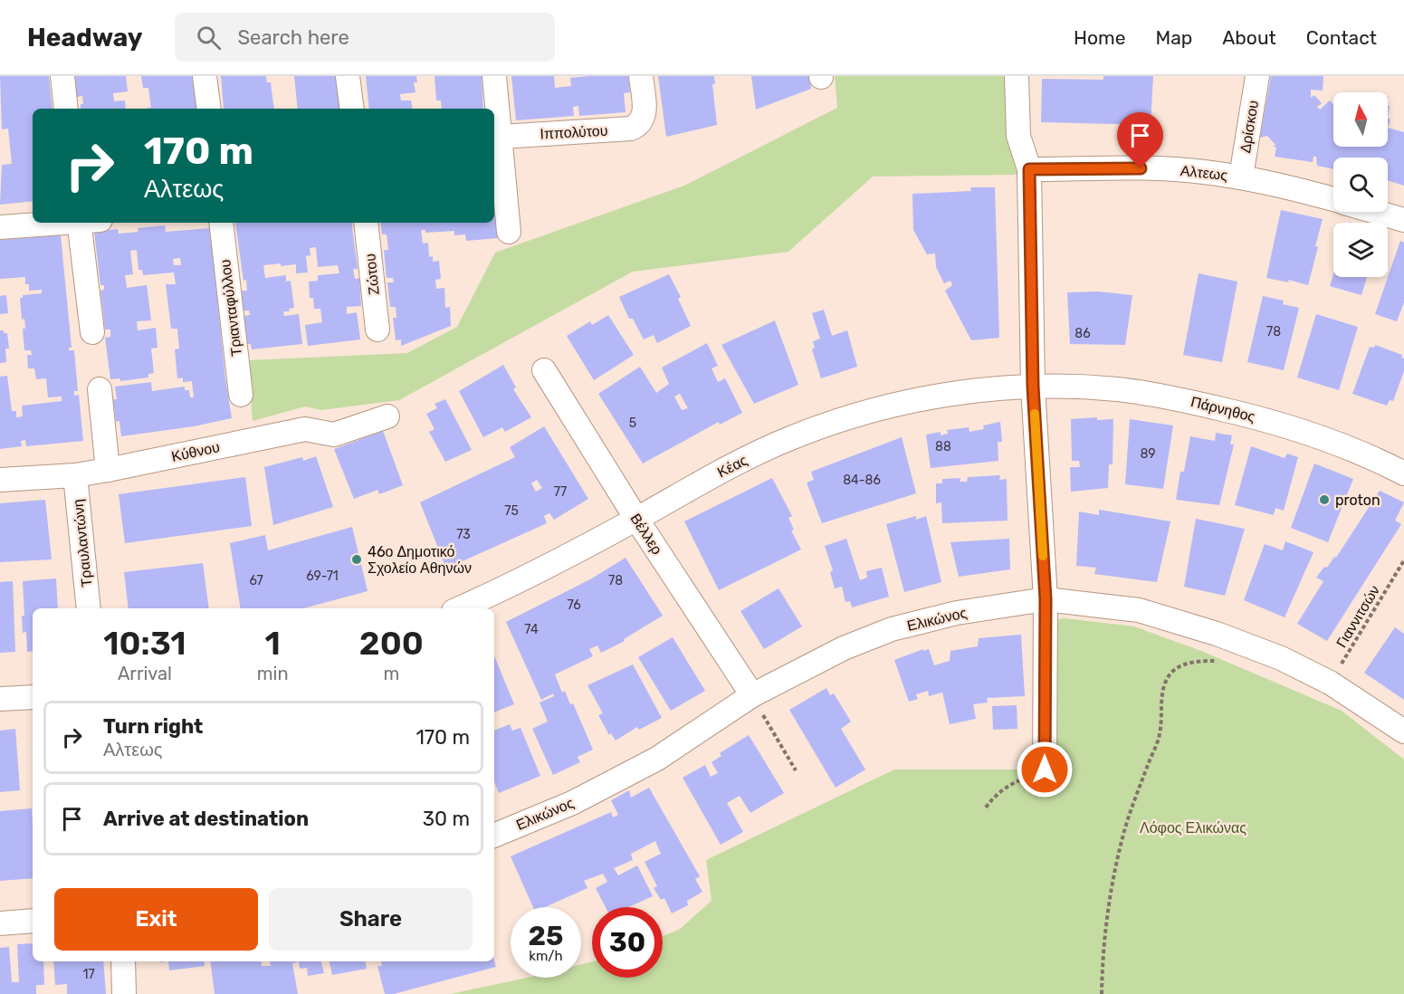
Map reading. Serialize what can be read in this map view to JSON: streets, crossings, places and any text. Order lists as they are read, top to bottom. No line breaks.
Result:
{"streets":{"street":["Δρίσκου","Ιππολύτου","Αλτεως","Ζώτου","Τριανταφύλλου","Πάρνηθος","Κύθνου","Κέας","Βέλλερ","Τραυλαντώνη","Ελικώνος"],"path":["Γιαννιτσών"]},"crossings":[["Δρίσκου","Αλτεως"],["Πάρνηθος","Κέας"],["Κύθνου","Τραυλαντώνη"],["Κέας","Βέλλερ"],["Βέλλερ","Ελικώνος"],["Γιαννιτσών","Ελικώνος"]],"parks":["Λόφος Ελικώνας"],"places":["proton","46ο Δημοτικό Σχολείο Αθηνών"],"house_numbers":["78","86","5","88","89","84-86","77","75","73","69-71","67","78","76","74","17"],"north":"top","page":{"header":"Headway","search":"Search here","nav":["Home","Map","About","Contact"],"turn":["170 m","Αλτεως"],"eta":["10:31","Arrival","1","min","200","m"],"list":[{"name":"Turn right","note":"Αλτεως","value":"170 m"},{"name":"Arrive at destination","value":"30 m"}],"buttons":["Exit","Share"],"speed":"25 km/h","limit":"30"}}
